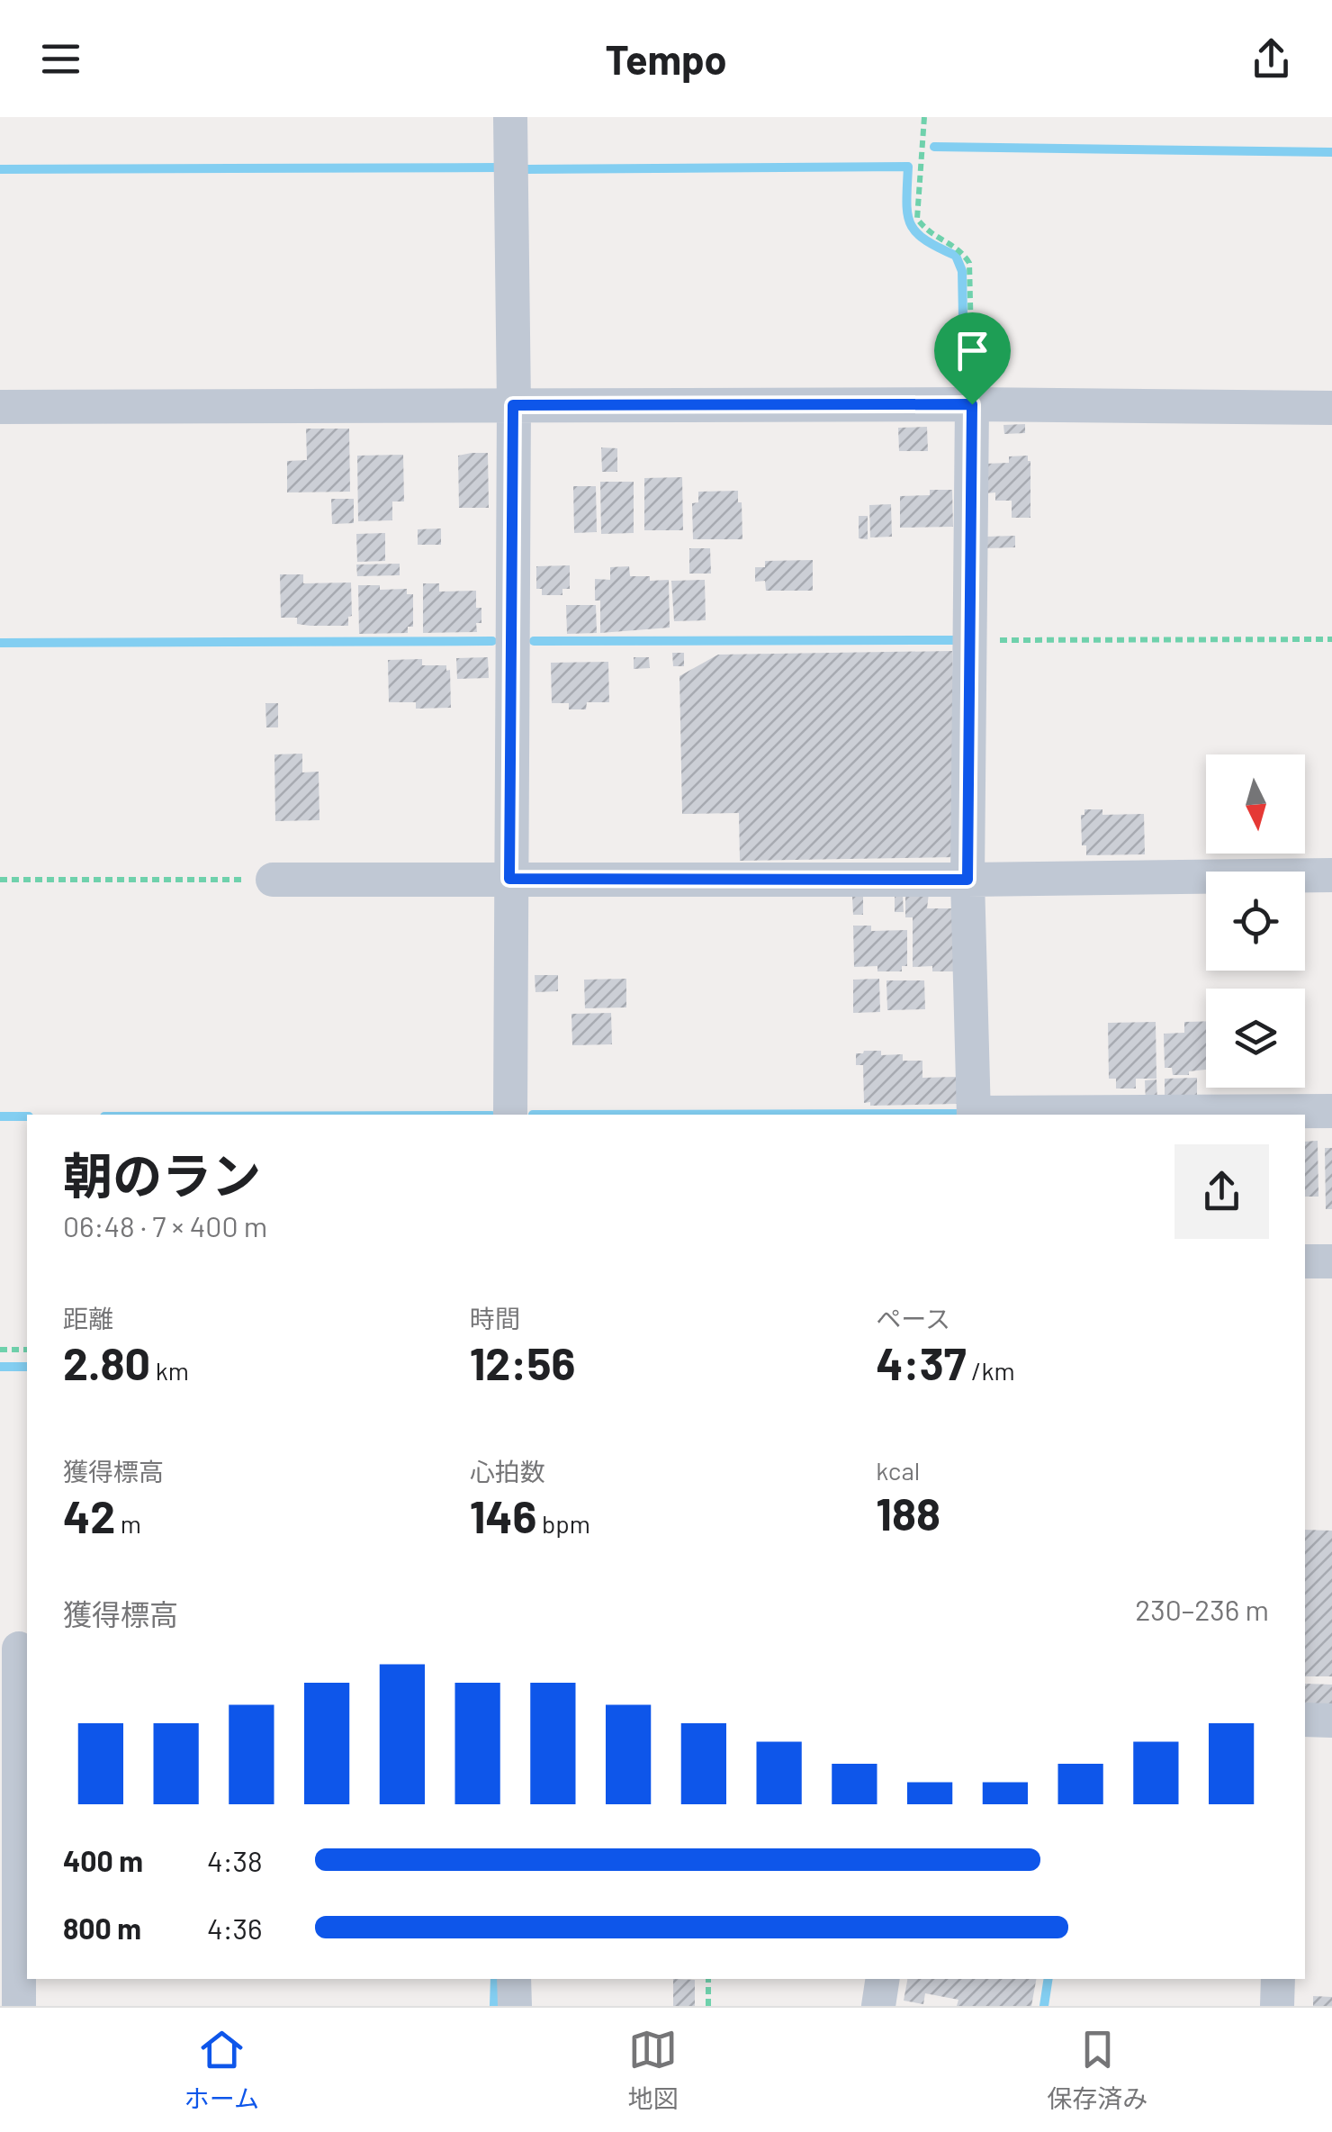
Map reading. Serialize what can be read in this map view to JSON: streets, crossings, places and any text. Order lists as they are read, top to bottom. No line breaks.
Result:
{"north":"bottom","page":{"header":"Tempo","heading":["朝のラン","06:48 · 7 × 400 m"],"stats":[["距離","2.80 km"],["時間","12:56"],["ペース","4:37 /km"],["獲得標高","42 m"],["心拍数","146 bpm"],["kcal","188"]],"chart":["獲得標高","230–236 m"],"list":[{"name":"400 m","note":"4:38"},{"name":"800 m","note":"4:36"}],"tabs":["ホーム","地図","保存済み"]}}
